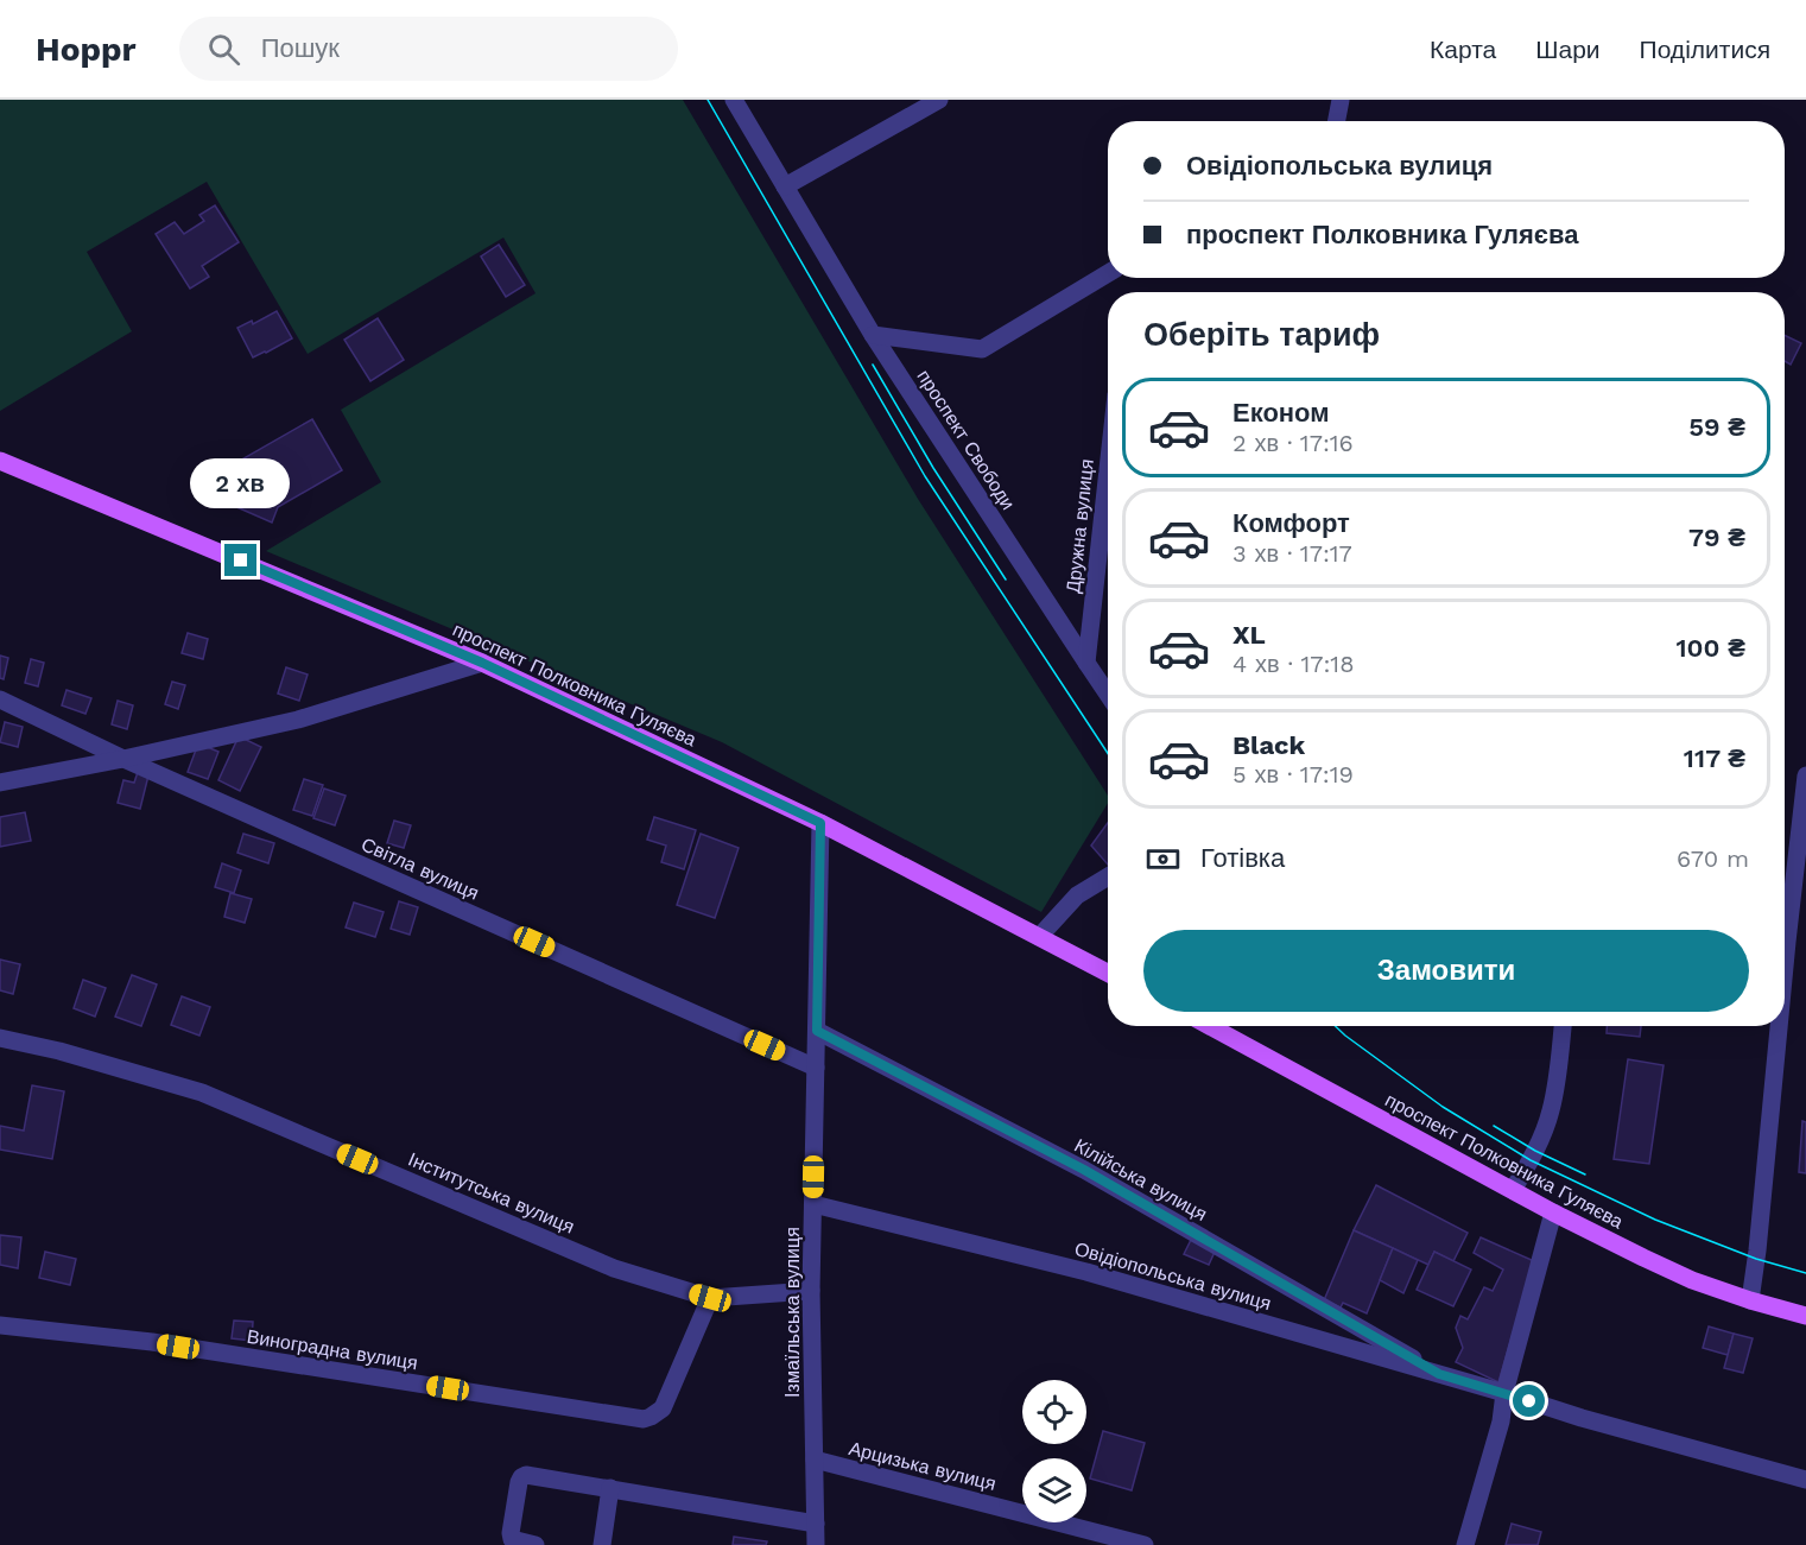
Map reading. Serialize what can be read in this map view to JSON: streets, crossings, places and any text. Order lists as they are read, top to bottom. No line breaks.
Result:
{"streets":{"main road":["проспект Полковника Гуляєва"],"street":["проспект Свободи","Дружна вулиця","Світла вулиця","Кілійська вулиця","Інститутська вулиця","Овідіопольська вулиця","Ізмаїльська вулиця","Виноградна вулиця","Арцизька вулиця"]},"crossings":[["проспект Свободи","Дружна вулиця"],["проспект Полковника Гуляєва","Ізмаїльська вулиця"],["Світла вулиця","Ізмаїльська вулиця"],["Кілійська вулиця","Овідіопольська вулиця"],["Кілійська вулиця","Ізмаїльська вулиця"],["Інститутська вулиця","Ізмаїльська вулиця"],["Інститутська вулиця","Виноградна вулиця"],["Овідіопольська вулиця","Ізмаїльська вулиця"],["Ізмаїльська вулиця","Арцизька вулиця"]],"page":{"header":"Hoppr","search":"Пошук","nav":["Карта","Шари","Поділитися"],"banner":["Овідіопольська вулиця","проспект Полковника Гуляєва"],"heading":"Оберіть тариф","list":[{"name":"Економ","note":"2 хв · 17:16","value":"59 ₴"},{"name":"Комфорт","note":"3 хв · 17:17","value":"79 ₴"},{"name":"XL","note":"4 хв · 17:18","value":"100 ₴"},{"name":"Black","note":"5 хв · 17:19","value":"117 ₴"}],"bubble":"2 хв","pay":["Готівка","670 m"],"buttons":"Замовити"}}
